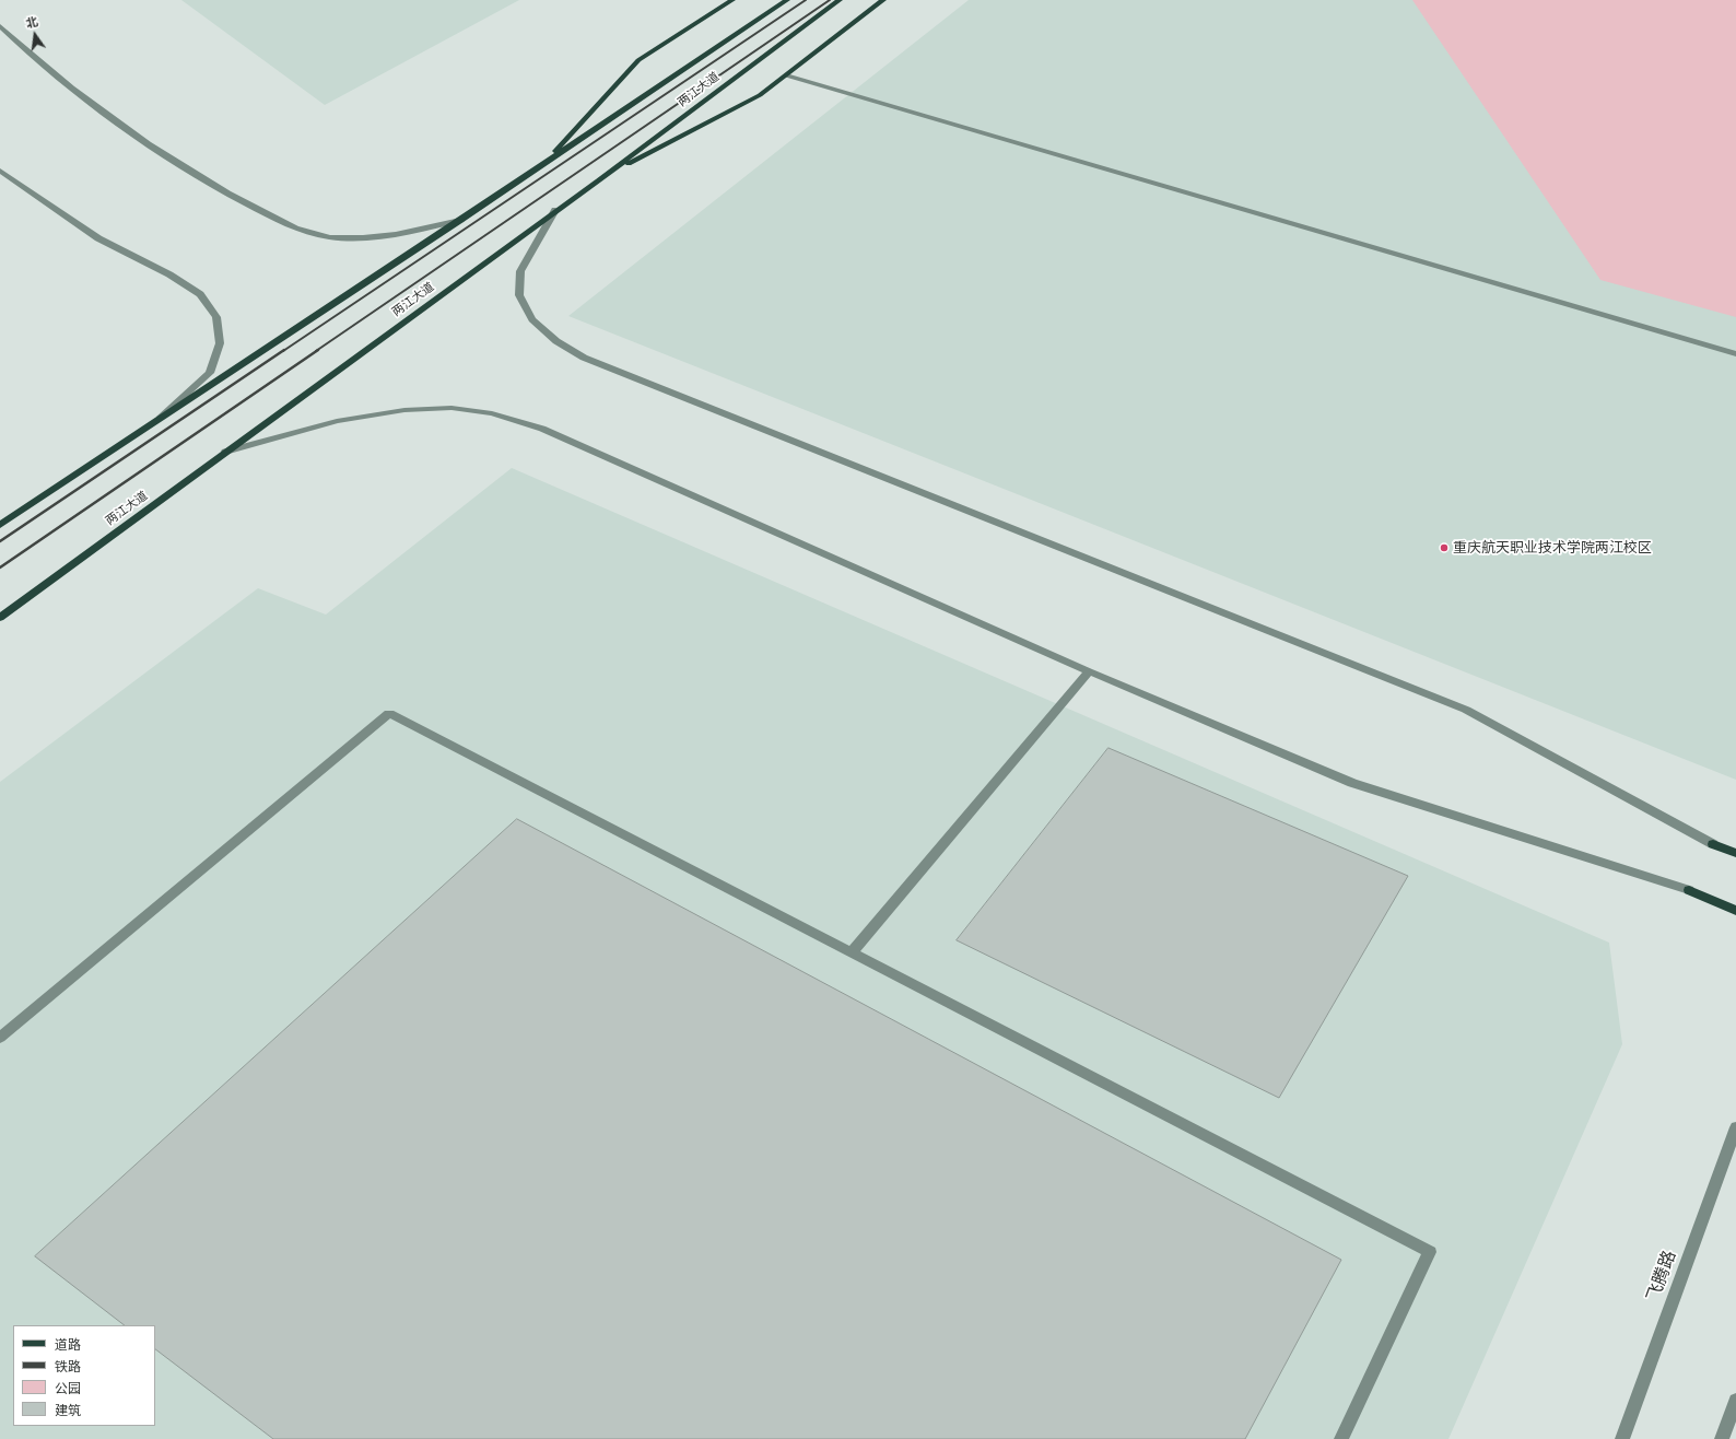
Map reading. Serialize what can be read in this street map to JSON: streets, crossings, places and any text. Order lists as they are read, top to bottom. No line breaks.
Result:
{"streets":{"main road":["两江大道"],"street":["飞腾路"]},"places":["重庆航天职业技术学院两江校区"],"legend":["道路","铁路","公园","建筑"],"north":"top"}
